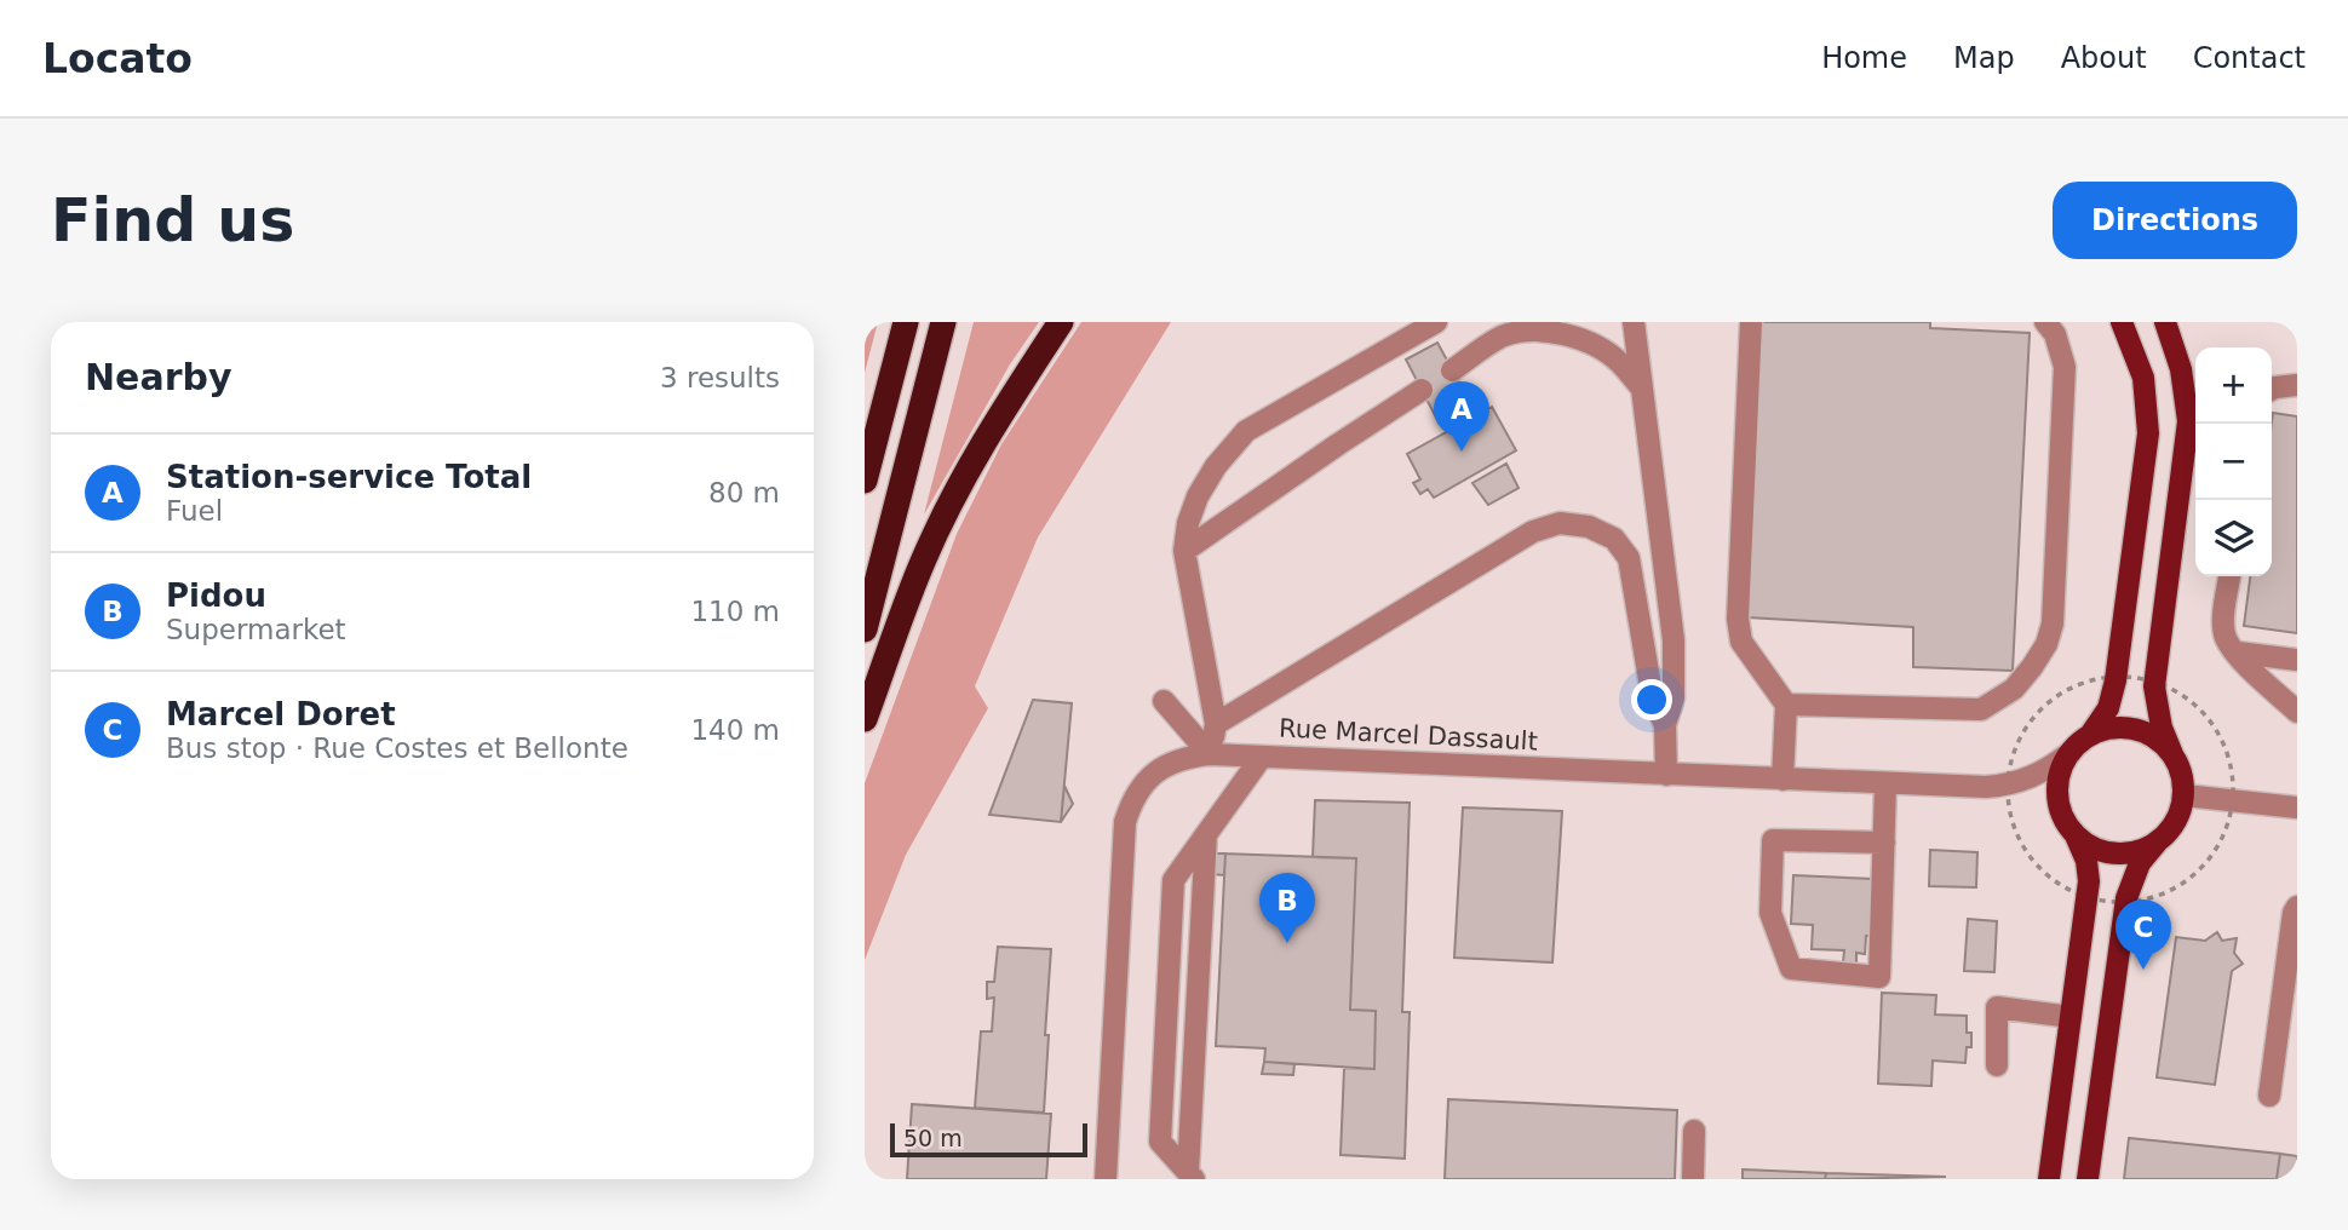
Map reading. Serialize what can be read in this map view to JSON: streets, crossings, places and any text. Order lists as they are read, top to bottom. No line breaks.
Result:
{"streets":{"street":["Rue Marcel Dassault"]},"scale_bar":"50 m","page":{"header":"Locato","nav":["Home","Map","About","Contact"],"buttons":"Directions","title":"Find us","heading":["Nearby","3 results"],"map_buttons":["+","−"],"pins":["A","B","C"],"list":[{"mark":"A","name":"Station-service Total","note":"Fuel","value":"80 m"},{"mark":"B","name":"Pidou","note":"Supermarket","value":"110 m"},{"mark":"C","name":"Marcel Doret","note":"Bus stop · Rue Costes et Bellonte","value":"140 m"}],"scale":"50 m"}}
